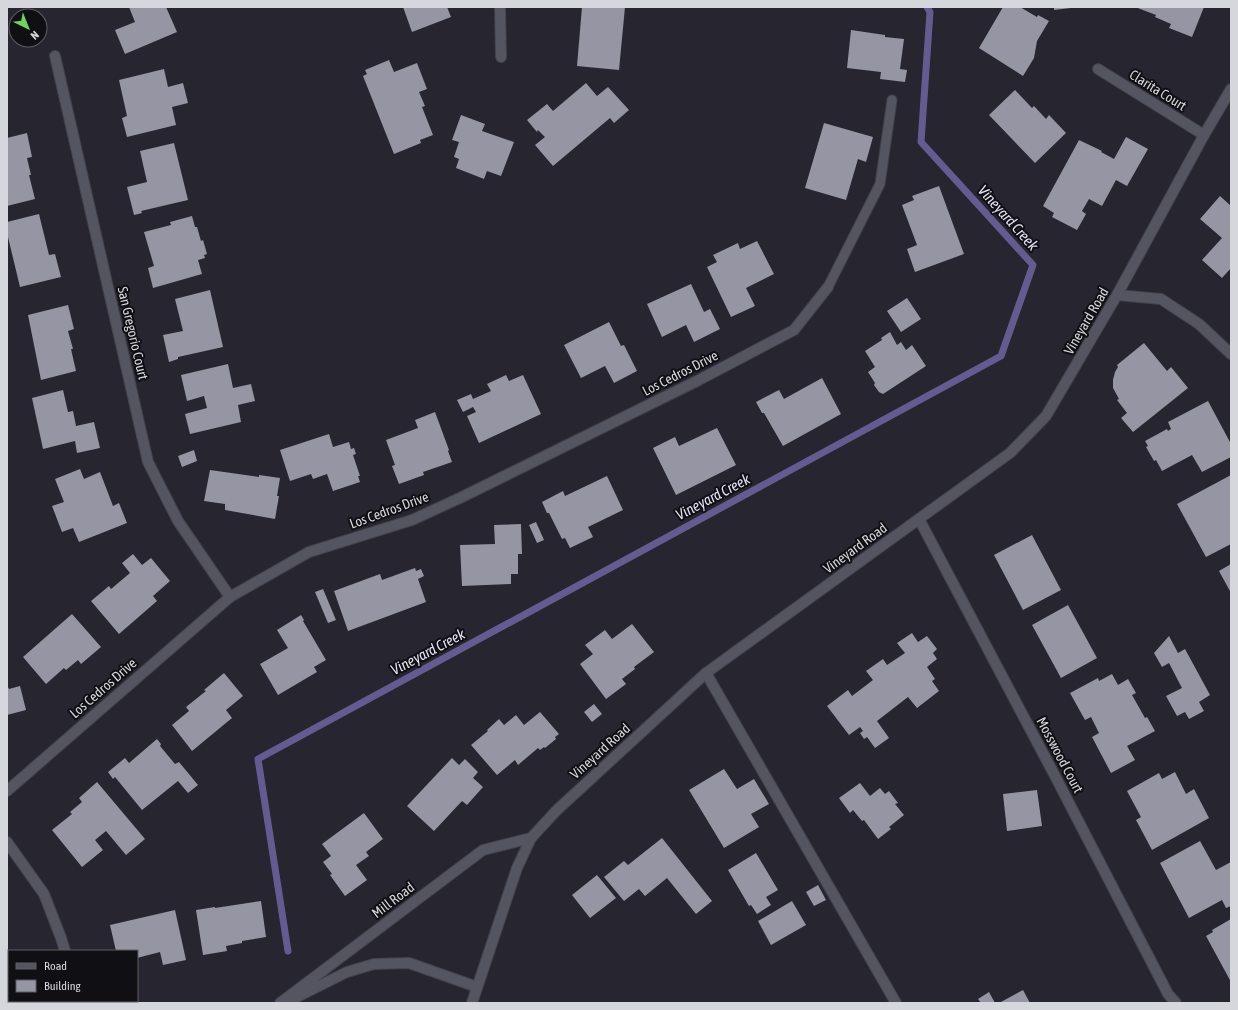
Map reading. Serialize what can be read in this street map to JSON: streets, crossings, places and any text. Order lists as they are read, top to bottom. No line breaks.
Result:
{"streets":{"street":["Clarita Court","Vineyard Road","San Gregorio Court","Los Cedros Drive","Mosswood Court","Mill Road"]},"crossings":[["Clarita Court","Vineyard Road"],["Vineyard Road","Mosswood Court"],["Vineyard Road","Mill Road"],["San Gregorio Court","Los Cedros Drive"]],"water":["Vineyard Creek"],"legend":["Road","Building"],"north":"bottom right"}
